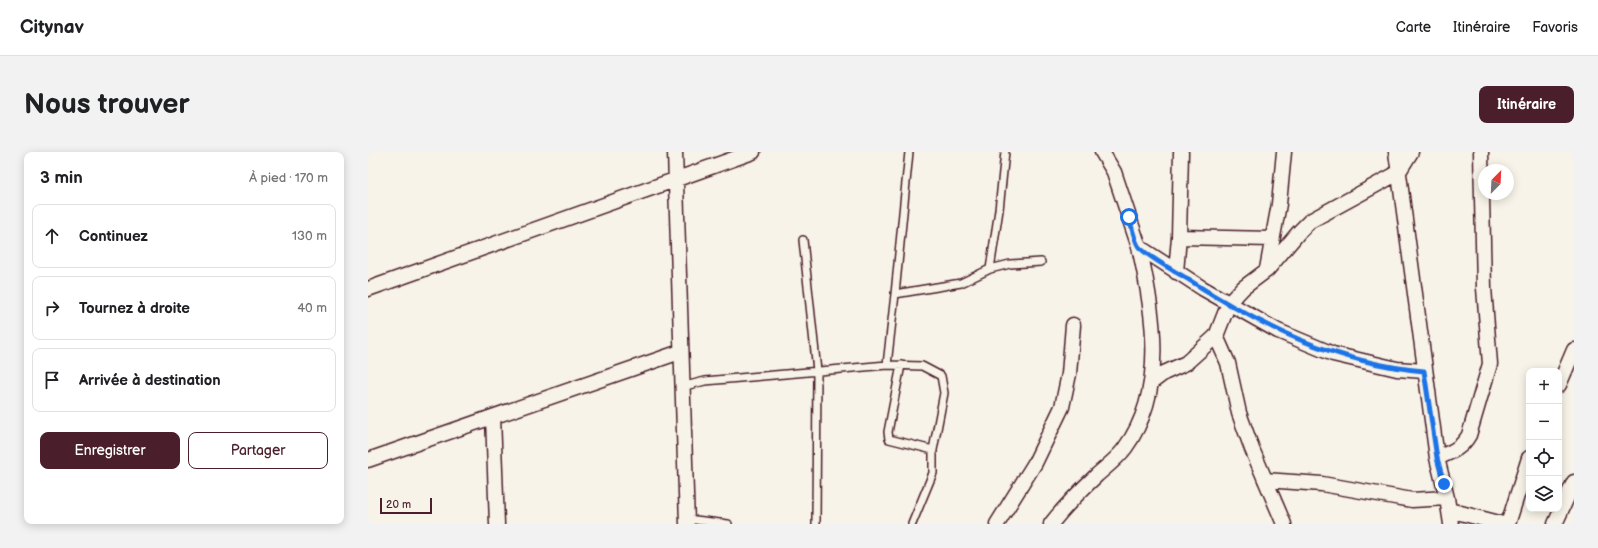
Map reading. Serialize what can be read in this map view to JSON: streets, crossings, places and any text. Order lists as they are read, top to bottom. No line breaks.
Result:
{"scale_bar":"20 m","north":"top right","page":{"header":"Citynav","nav":["Carte","Itinéraire","Favoris"],"buttons":["Itinéraire",["Enregistrer","Partager"]],"title":"Nous trouver","heading":["3 min","À pied · 170 m"],"list":[["Continuez","130 m"],["Tournez à droite","40 m"],"Arrivée à destination"],"map_buttons":["+","−"],"scale":"20 m"}}
